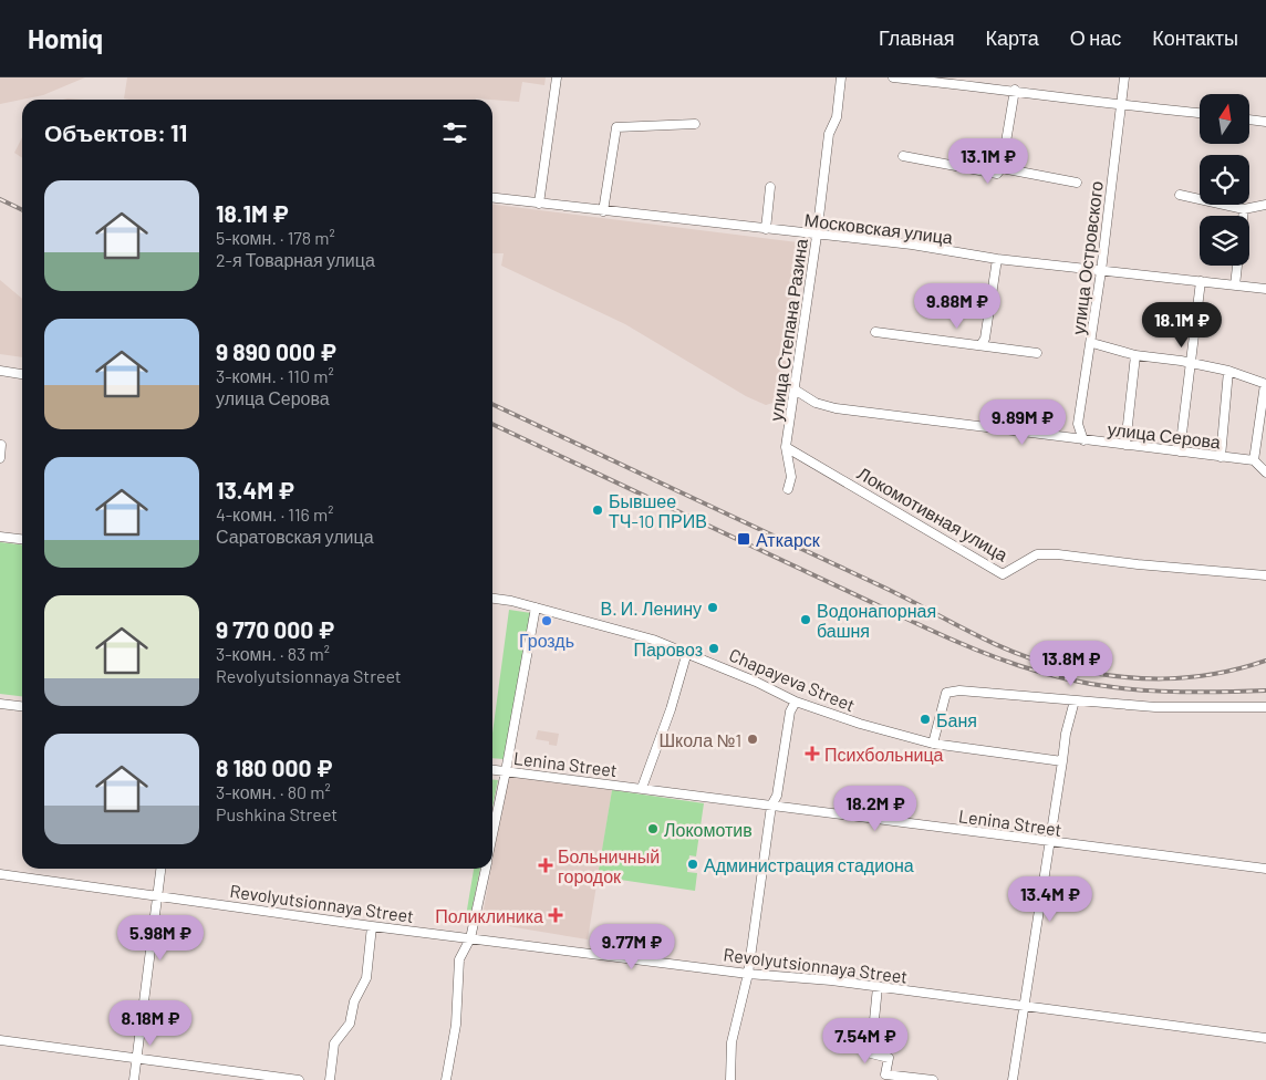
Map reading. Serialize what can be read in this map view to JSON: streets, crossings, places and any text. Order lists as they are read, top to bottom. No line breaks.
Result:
{"streets":{"street":["Московская улица","улица Островского","улица Степана Разина","улица Серова","Локомотивная улица","Chapayeva Street","Lenina Street","Revolyutsionnaya Street"]},"crossings":[["Московская улица","улица Островского"],["Московская улица","улица Степана Разина"],["улица Островского","улица Серова"],["улица Степана Разина","улица Серова"],["улица Степана Разина","Локомотивная улица"]],"places":{"other":["Бывшее ТЧ-10 ПРИВ","В. И. Ленину","Водонапорная башня","Гроздь","Паровоз","Баня","Школа №1","Локомотив","Администрация стадиона"],"transit":["Аткарск"],"health":["Психбольница","Больничный городок","Поликлиника"]},"north":"top","page":{"header":"Homiq","nav":["Главная","Карта","О нас","Контакты"],"heading":"Объектов: 11","price":["13.1M ₽","9.88M ₽","18.1M ₽","9.89M ₽","13.8M ₽","18.2M ₽","13.4M ₽","5.98M ₽","9.77M ₽","8.18M ₽","7.54M ₽"],"list":[{"name":"18.1M ₽","note":"5-комн. · 178 m² · 2-я Товарная улица"},{"name":"9 890 000 ₽","note":"3-комн. · 110 m² · улица Серова"},{"name":"13.4M ₽","note":"4-комн. · 116 m² · Саратовская улица"},{"name":"9 770 000 ₽","note":"3-комн. · 83 m² · Revolyutsionnaya Street"},{"name":"8 180 000 ₽","note":"3-комн. · 80 m² · Pushkina Street"}]}}
